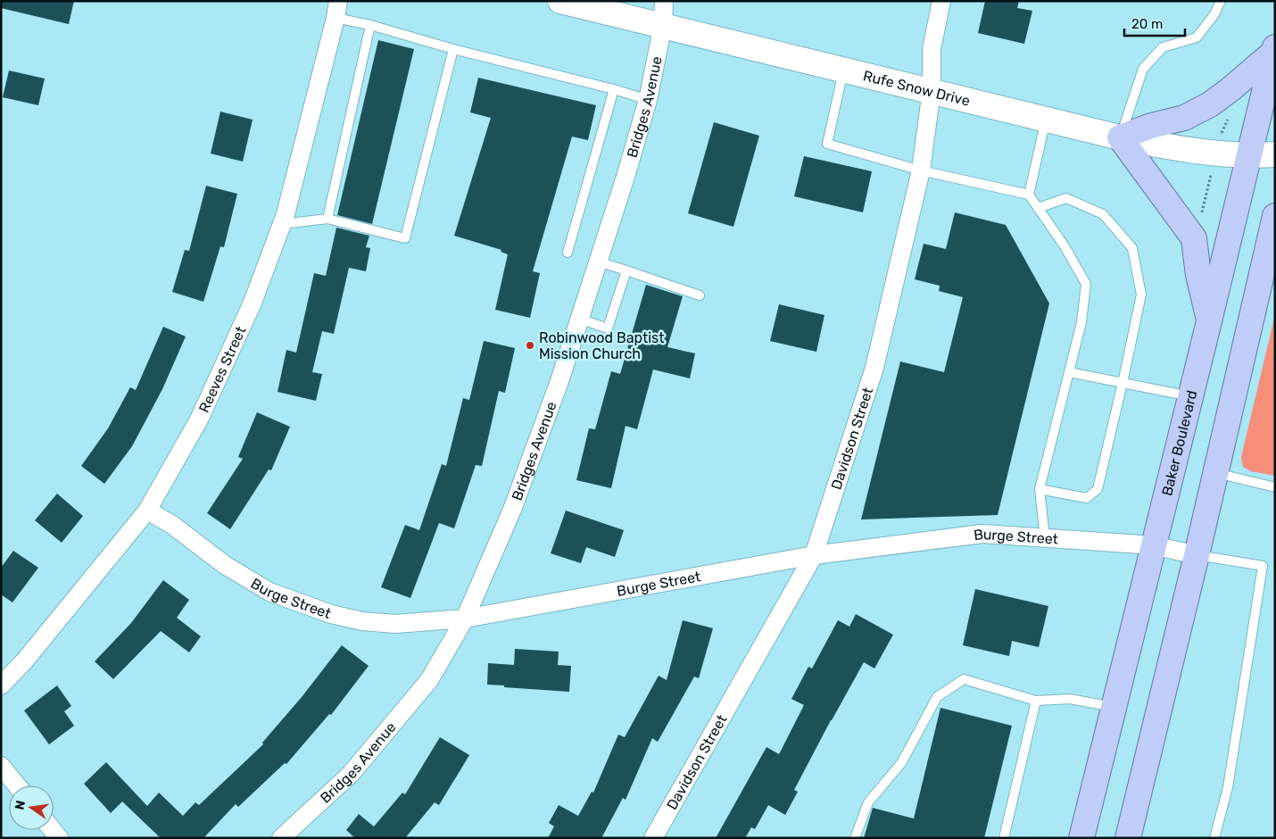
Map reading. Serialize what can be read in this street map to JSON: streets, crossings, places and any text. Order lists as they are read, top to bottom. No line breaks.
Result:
{"streets":{"main road":["Rufe Snow Drive","Baker Boulevard"],"street":["Bridges Avenue","Reeves Street","Davidson Street","Burge Street"]},"crossings":[["Rufe Snow Drive","Bridges Avenue"],["Rufe Snow Drive","Davidson Street"],["Rufe Snow Drive","Baker Boulevard"],["Bridges Avenue","Burge Street"],["Reeves Street","Burge Street"],["Davidson Street","Burge Street"],["Baker Boulevard","Burge Street"]],"places":["Robinwood Baptist Mission Church"],"scale_bar":"20 m","north":"left"}
